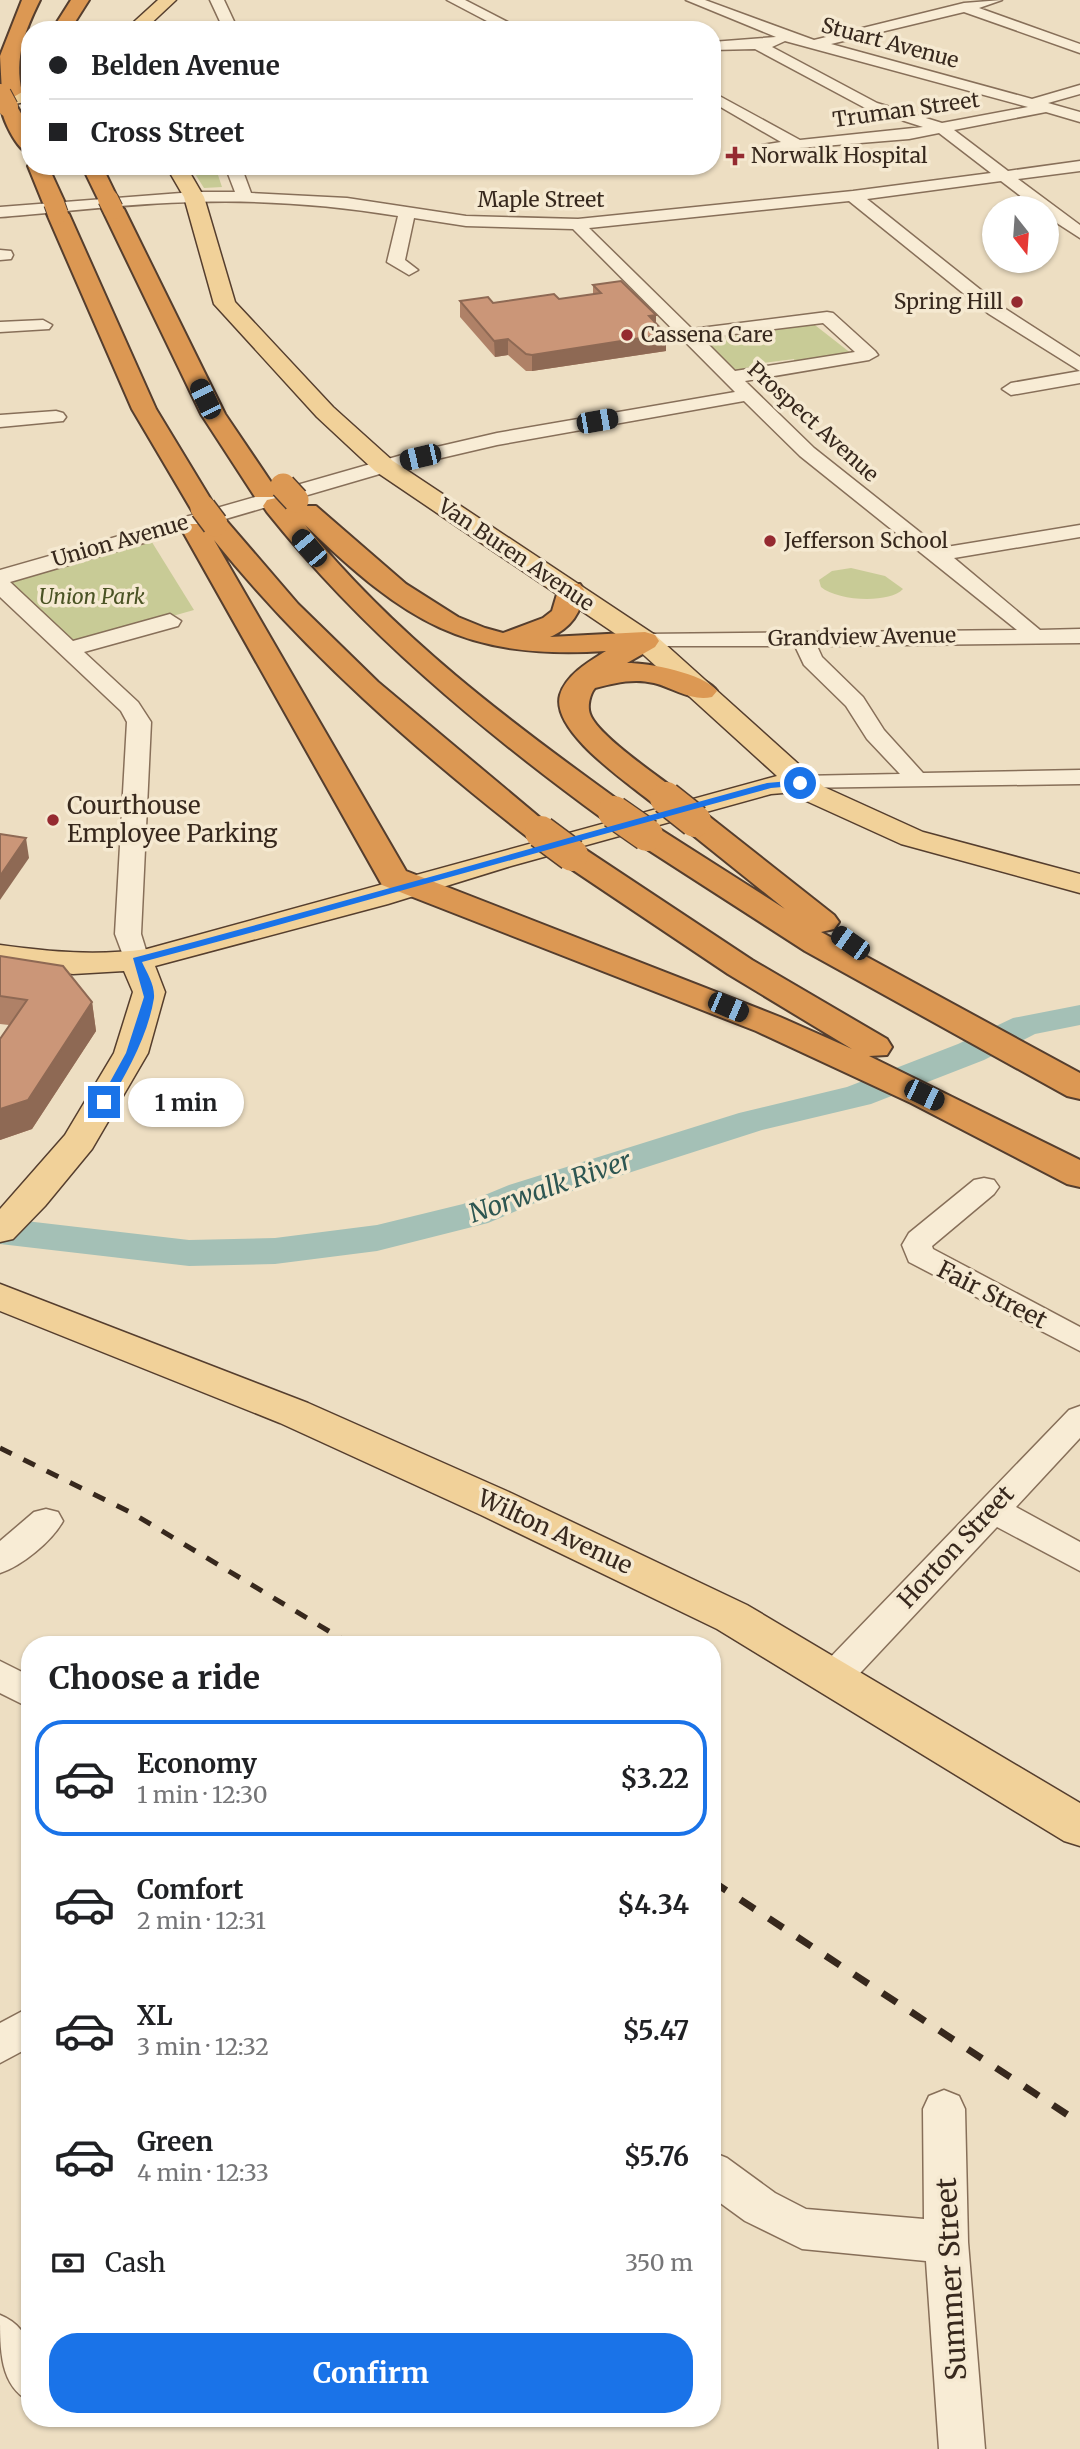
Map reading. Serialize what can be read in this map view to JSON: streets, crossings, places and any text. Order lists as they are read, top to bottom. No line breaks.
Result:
{"streets":{"main road":["Van Buren Avenue","Wilton Avenue"],"street":["Stuart Avenue","Truman Street","Maple Street","Prospect Avenue","Union Avenue","Grandview Avenue","Fair Street","Horton Street","Summer Street"]},"crossings":[["Stuart Avenue","Truman Street"],["Maple Street","Prospect Avenue"],["Maple Street","Van Buren Avenue"],["Prospect Avenue","Union Avenue"],["Prospect Avenue","Grandview Avenue"],["Union Avenue","Van Buren Avenue"],["Van Buren Avenue","Grandview Avenue"],["Wilton Avenue","Horton Street"]],"water":["Norwalk River"],"parks":["Union Park"],"places":{"health":["Norwalk Hospital"],"other":["Spring Hill","Cassena Care","Jefferson School","Courthouse Employee Parking"]},"north":"bottom","page":{"banner":["Belden Avenue","Cross Street"],"bubble":"1 min","heading":"Choose a ride","list":[{"name":"Economy","note":"1 min · 12:30","value":"$3.22"},{"name":"Comfort","note":"2 min · 12:31","value":"$4.34"},{"name":"XL","note":"3 min · 12:32","value":"$5.47"},{"name":"Green","note":"4 min · 12:33","value":"$5.76"}],"pay":["Cash","350 m"],"buttons":"Confirm"}}
